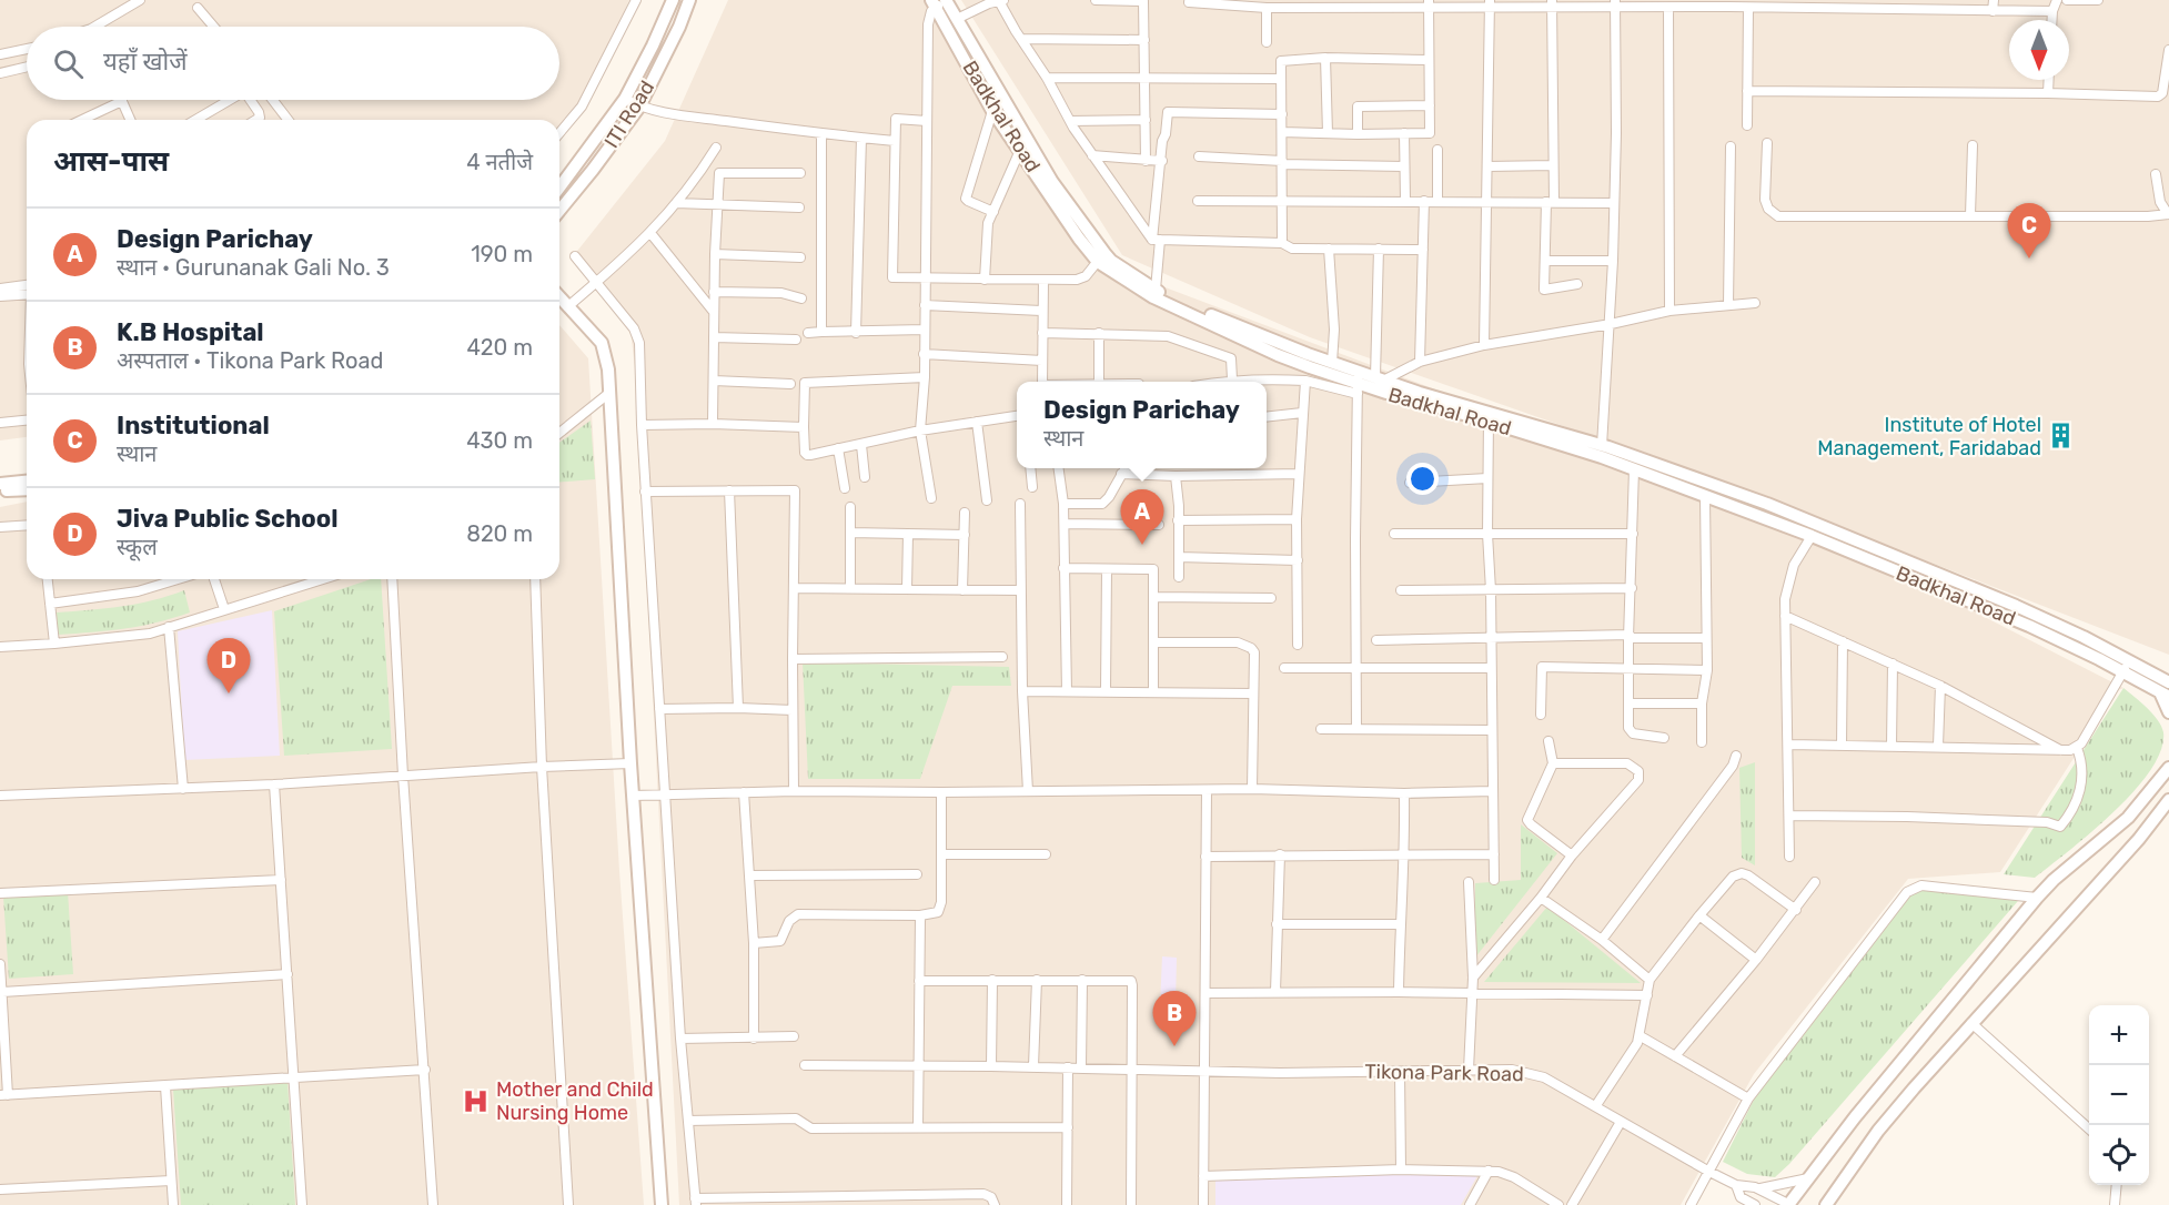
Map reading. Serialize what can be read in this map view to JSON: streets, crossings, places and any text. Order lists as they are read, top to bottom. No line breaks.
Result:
{"streets":{"street":["ITI Road","Badkhal Road","Tikona Park Road"]},"places":{"building":["Institute of Hotel Management, Faridabad"],"hospital":["Mother and Child Nursing Home"]},"north":"bottom","page":{"search":"यहाँ खोजें","heading":["आस-पास","4 नतीजे"],"pins":["C","A","D","B"],"list":[{"mark":"A","name":"Design Parichay","note":"स्थान · Gurunanak Gali No. 3","value":"190 m"},{"mark":"B","name":"K.B Hospital","note":"अस्पताल · Tikona Park Road","value":"420 m"},{"mark":"C","name":"Institutional","note":"स्थान","value":"430 m"},{"mark":"D","name":"Jiva Public School","note":"स्कूल","value":"820 m"}],"popup":["Design Parichay","स्थान"],"map_buttons":["+","−"]}}
